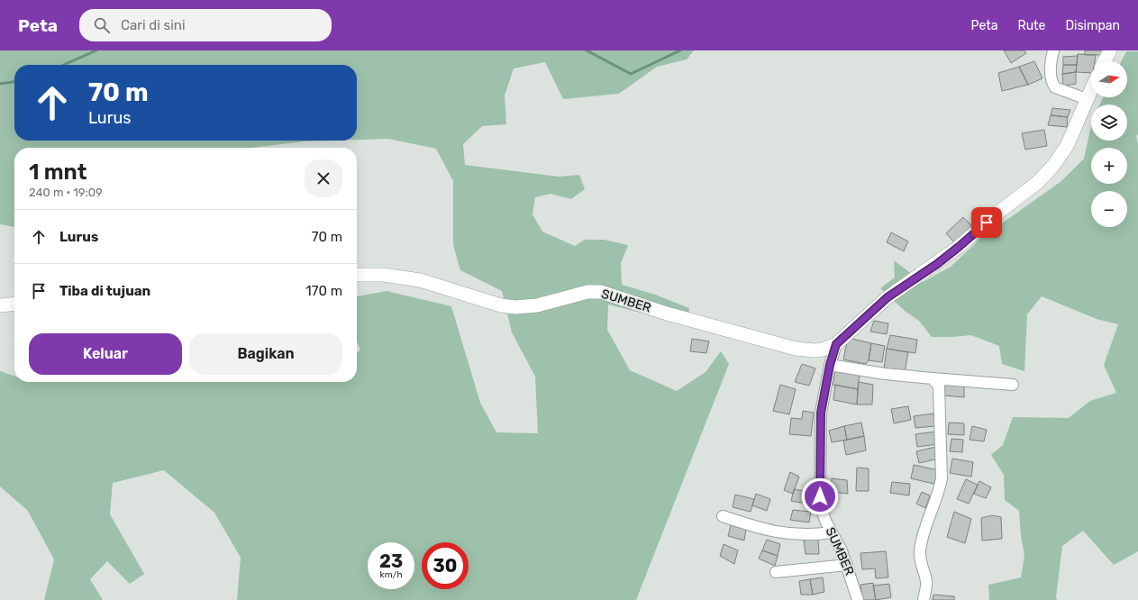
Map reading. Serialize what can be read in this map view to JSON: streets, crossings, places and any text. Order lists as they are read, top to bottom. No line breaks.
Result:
{"streets":{"street":["SUMBER"]},"north":"right","page":{"header":"Peta","search":"Cari di sini","nav":["Peta","Rute","Disimpan"],"map_buttons":["+","−"],"turn":["70 m","Lurus"],"heading":["1 mnt","240 m · 19:09"],"list":[{"name":"Lurus","value":"70 m"},{"name":"Tiba di tujuan","value":"170 m"}],"buttons":["Keluar","Bagikan"],"speed":"23 km/h","limit":"30"}}
